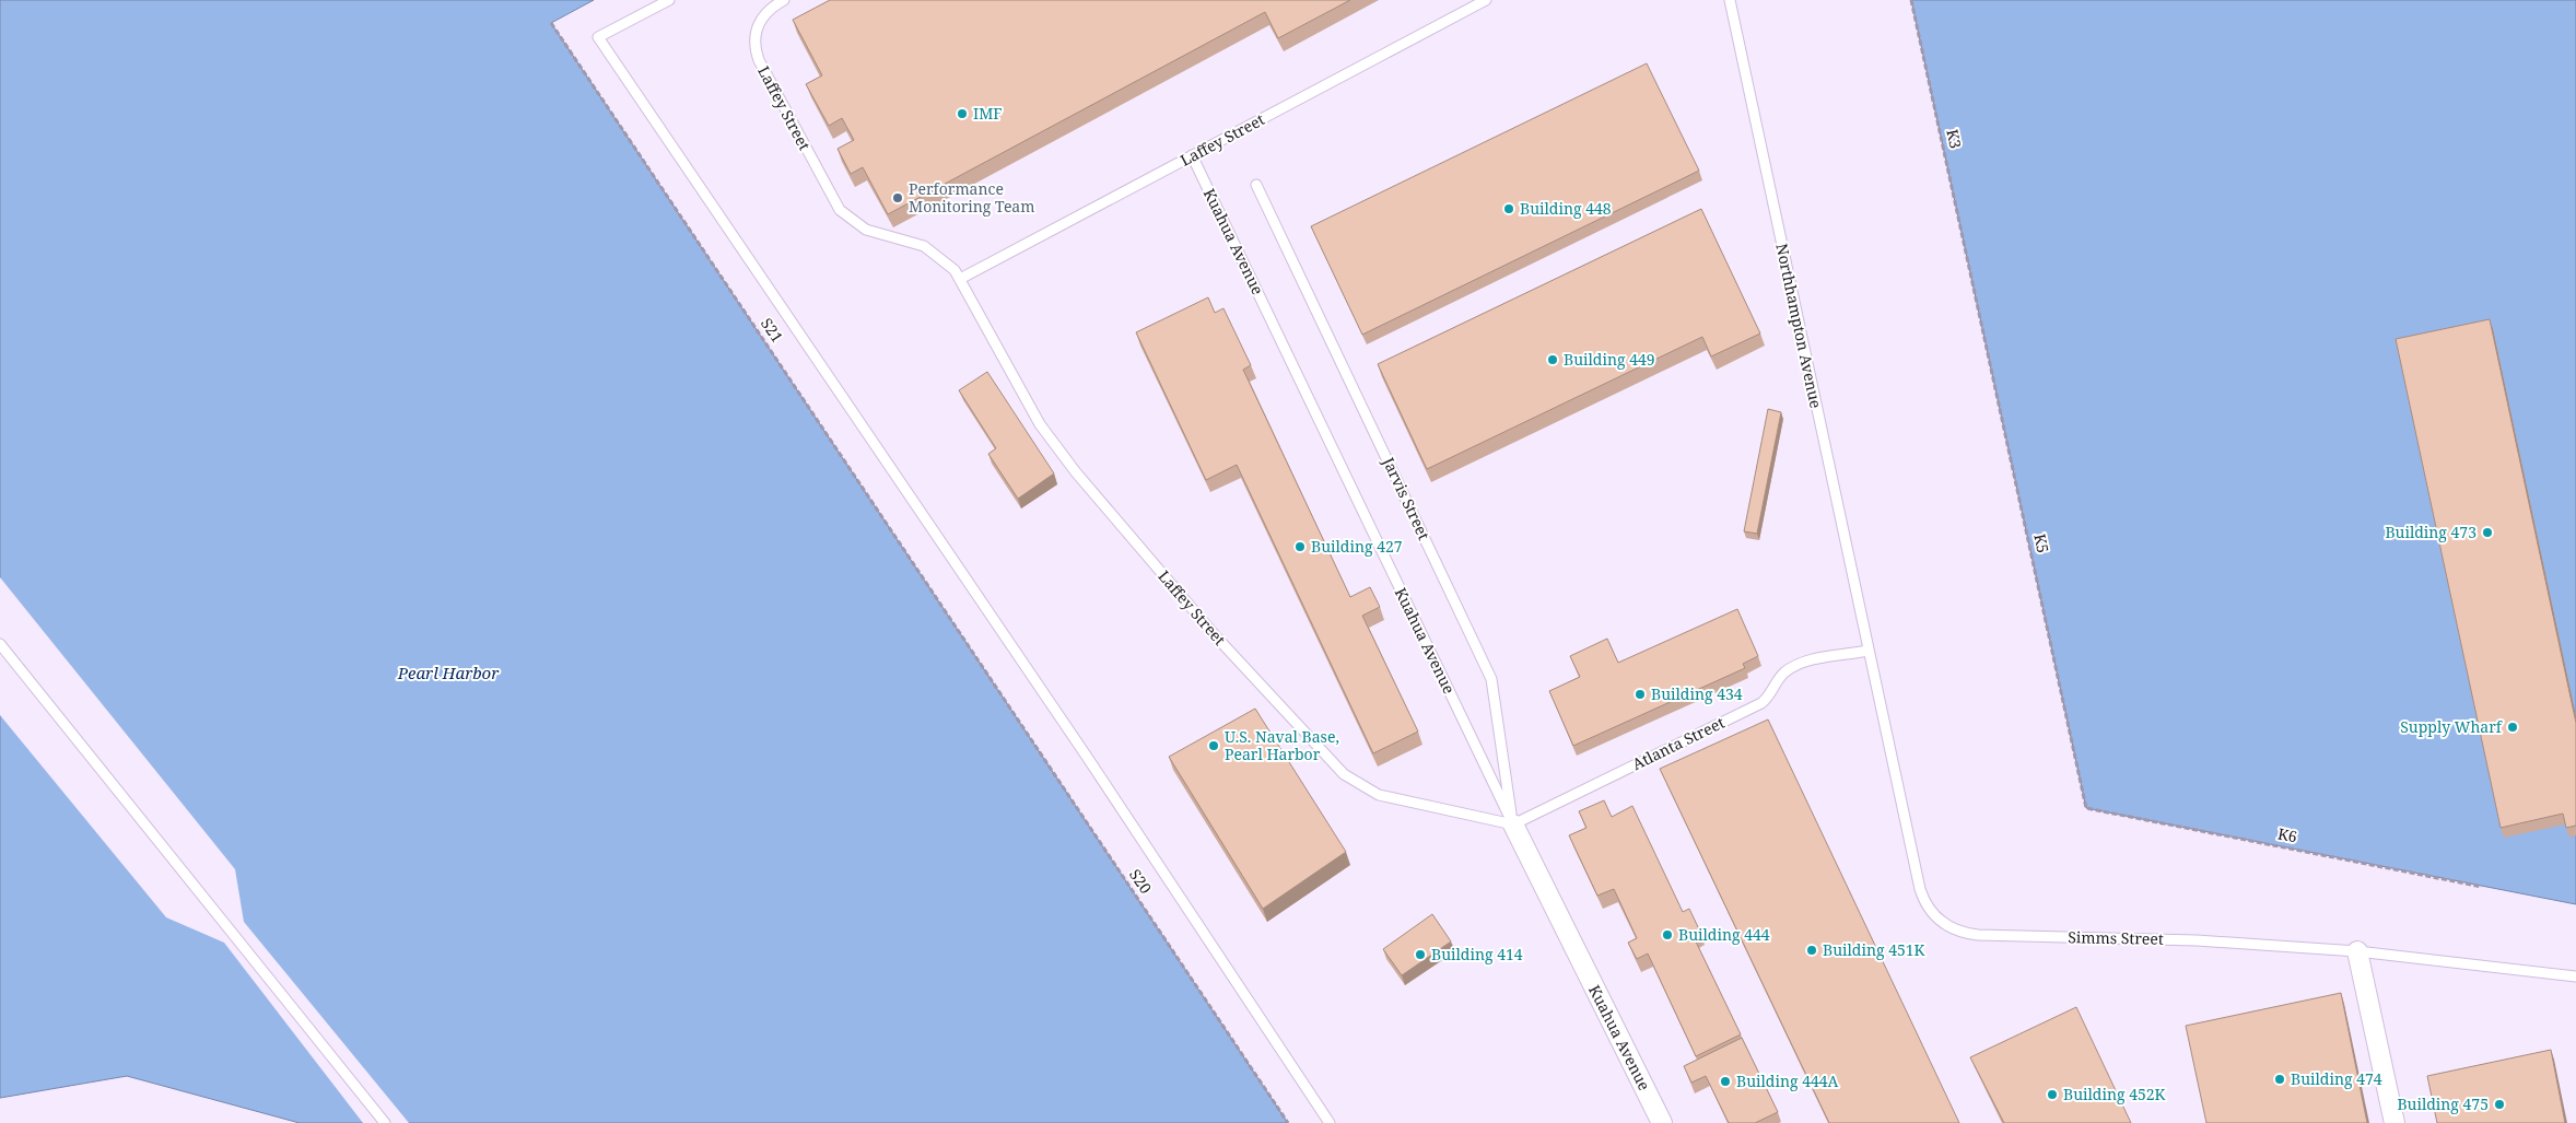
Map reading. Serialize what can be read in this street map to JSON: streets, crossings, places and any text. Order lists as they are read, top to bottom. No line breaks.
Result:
{"streets":{"street":["Kuahua Avenue"],"lane":["Laffey Street","Northhampton Avenue","Jarvis Street","Atlanta Street","Simms Street"],"path":["K3","S21","K5","K6","S20"]},"crossings":[["Laffey Street","Kuahua Avenue"],["Laffey Street","Jarvis Street"],["Laffey Street","Atlanta Street"],["K3","K5"],["Kuahua Avenue","Jarvis Street"],["Kuahua Avenue","Atlanta Street"],["Northhampton Avenue","Atlanta Street"],["Northhampton Avenue","Simms Street"],["S21","S20"],["Jarvis Street","Atlanta Street"],["K5","K6"],["Atlanta Street","Simms Street"]],"water":["Pearl Harbor"],"places":["IMF","Performance Monitoring Team","Building 448","Building 449","Building 473","Building 427","Building 434","Supply Wharf","U.S. Naval Base, Pearl Harbor","Building 444","Building 451K","Building 414","Building 474","Building 444A","Building 452K","Building 475"]}
